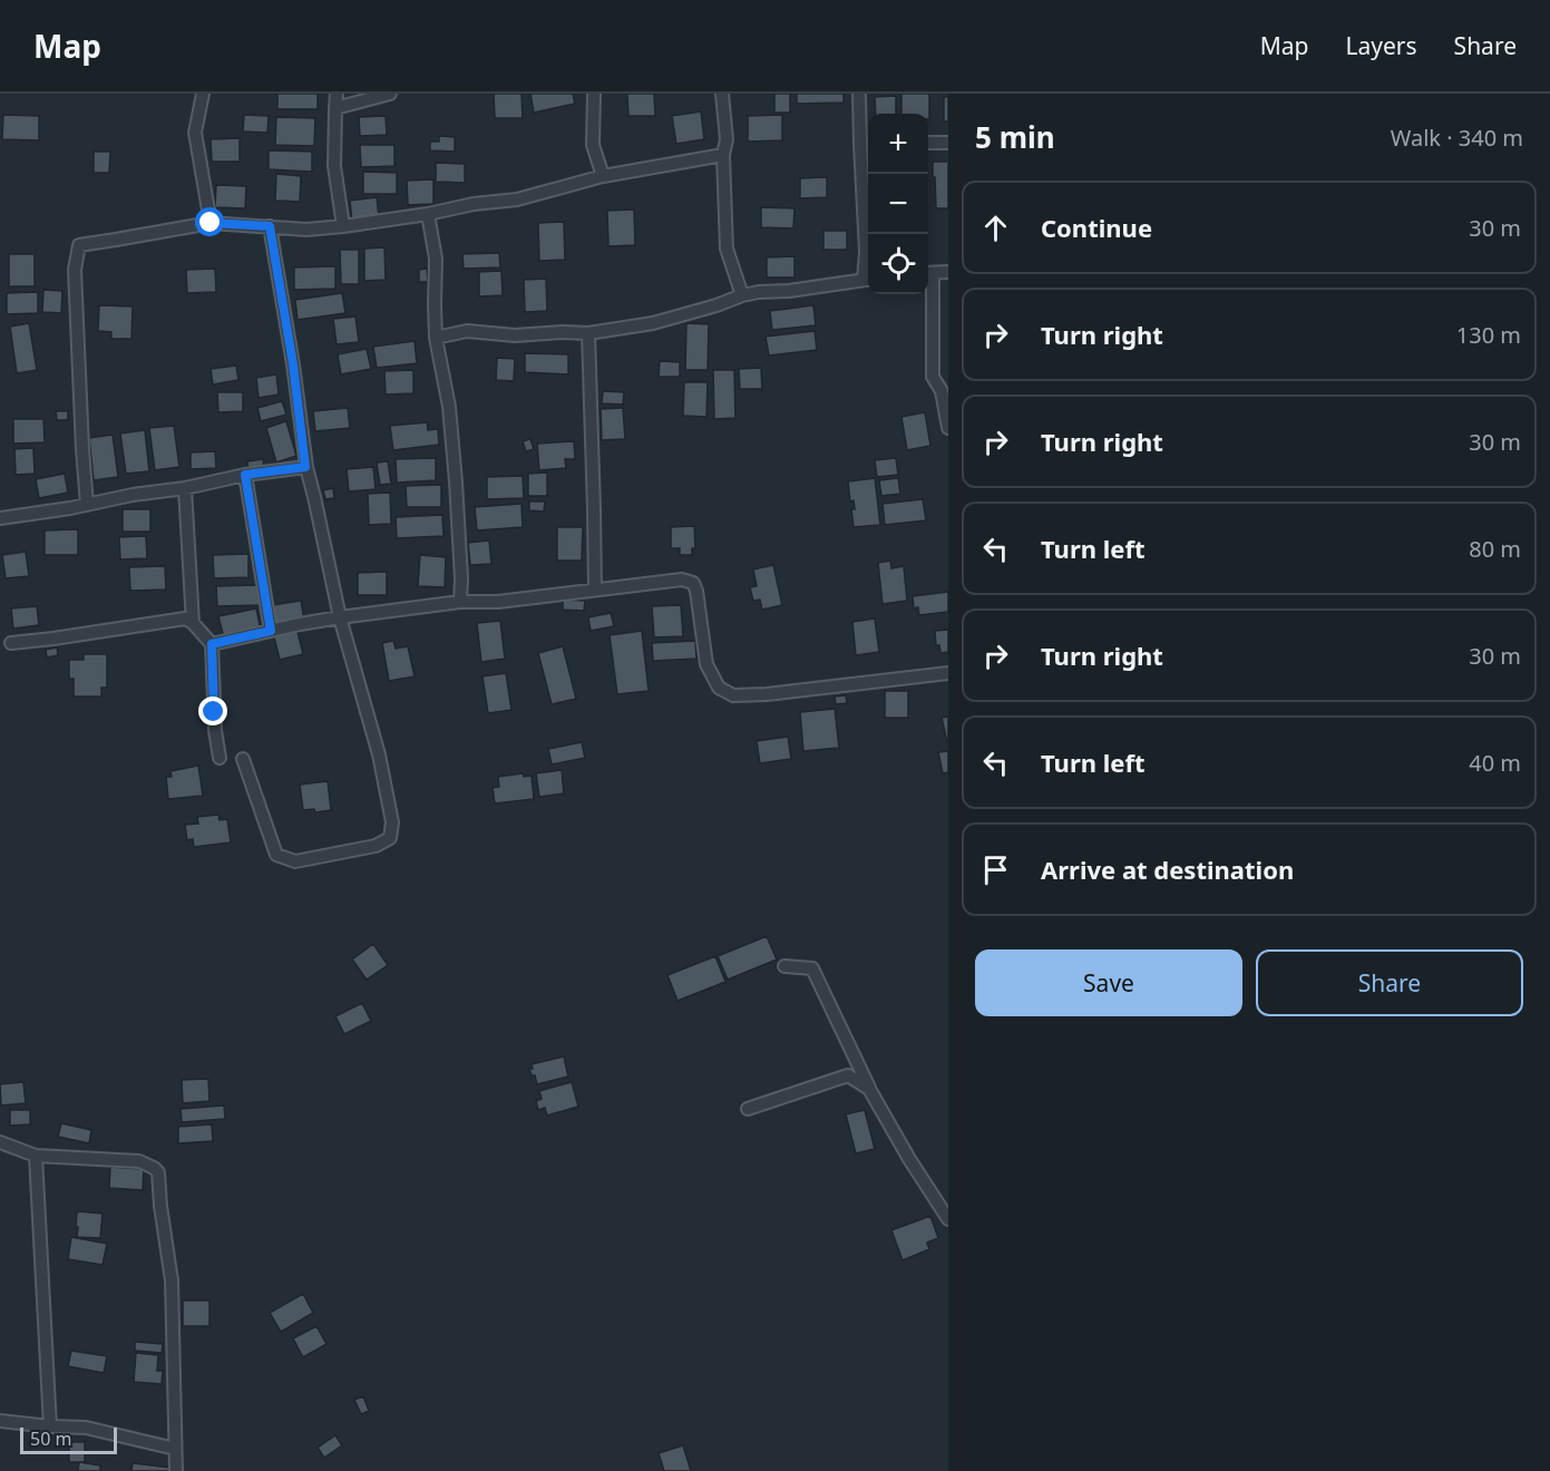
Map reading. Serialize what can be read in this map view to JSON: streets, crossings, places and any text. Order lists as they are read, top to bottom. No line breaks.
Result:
{"scale_bar":"50 m","page":{"header":"Map","nav":["Map","Layers","Share"],"heading":["5 min","Walk · 340 m"],"map_buttons":["+","−"],"list":[["Continue","30 m"],["Turn right","130 m"],["Turn right","30 m"],["Turn left","80 m"],["Turn right","30 m"],["Turn left","40 m"],"Arrive at destination"],"buttons":["Save","Share"],"scale":"50 m"}}
